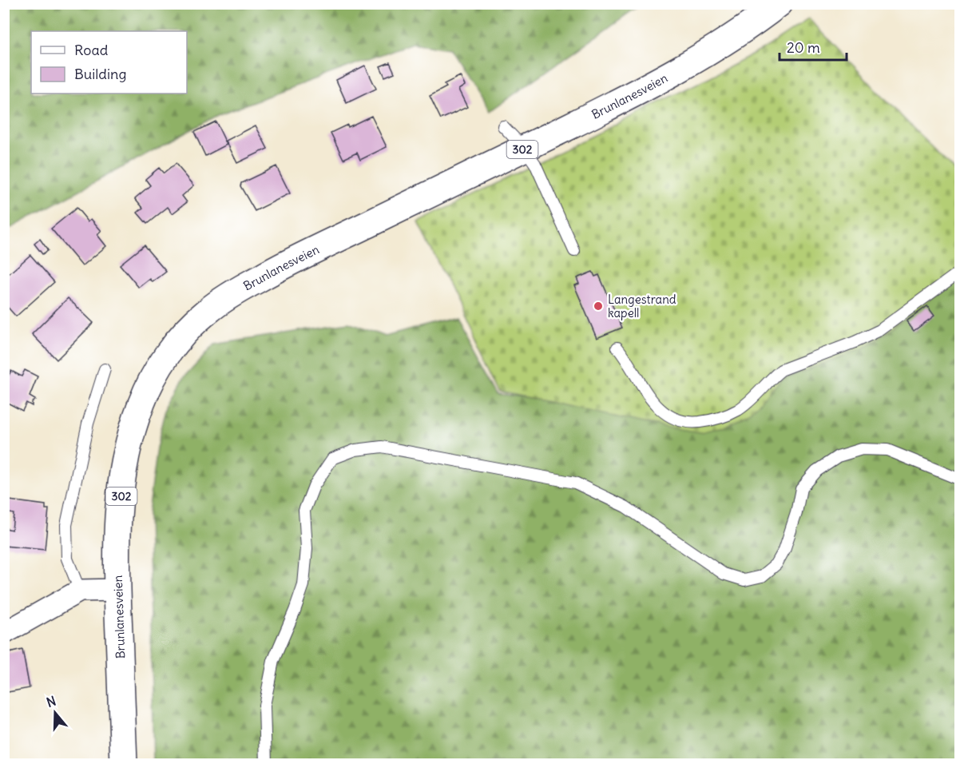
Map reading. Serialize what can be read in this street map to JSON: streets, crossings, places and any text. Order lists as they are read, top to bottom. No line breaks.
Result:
{"streets":{"main road":["Brunlanesveien","302"]},"places":["Langestrand kapell"],"legend":["Road","Building"],"scale_bar":"20 m","north":"top"}
